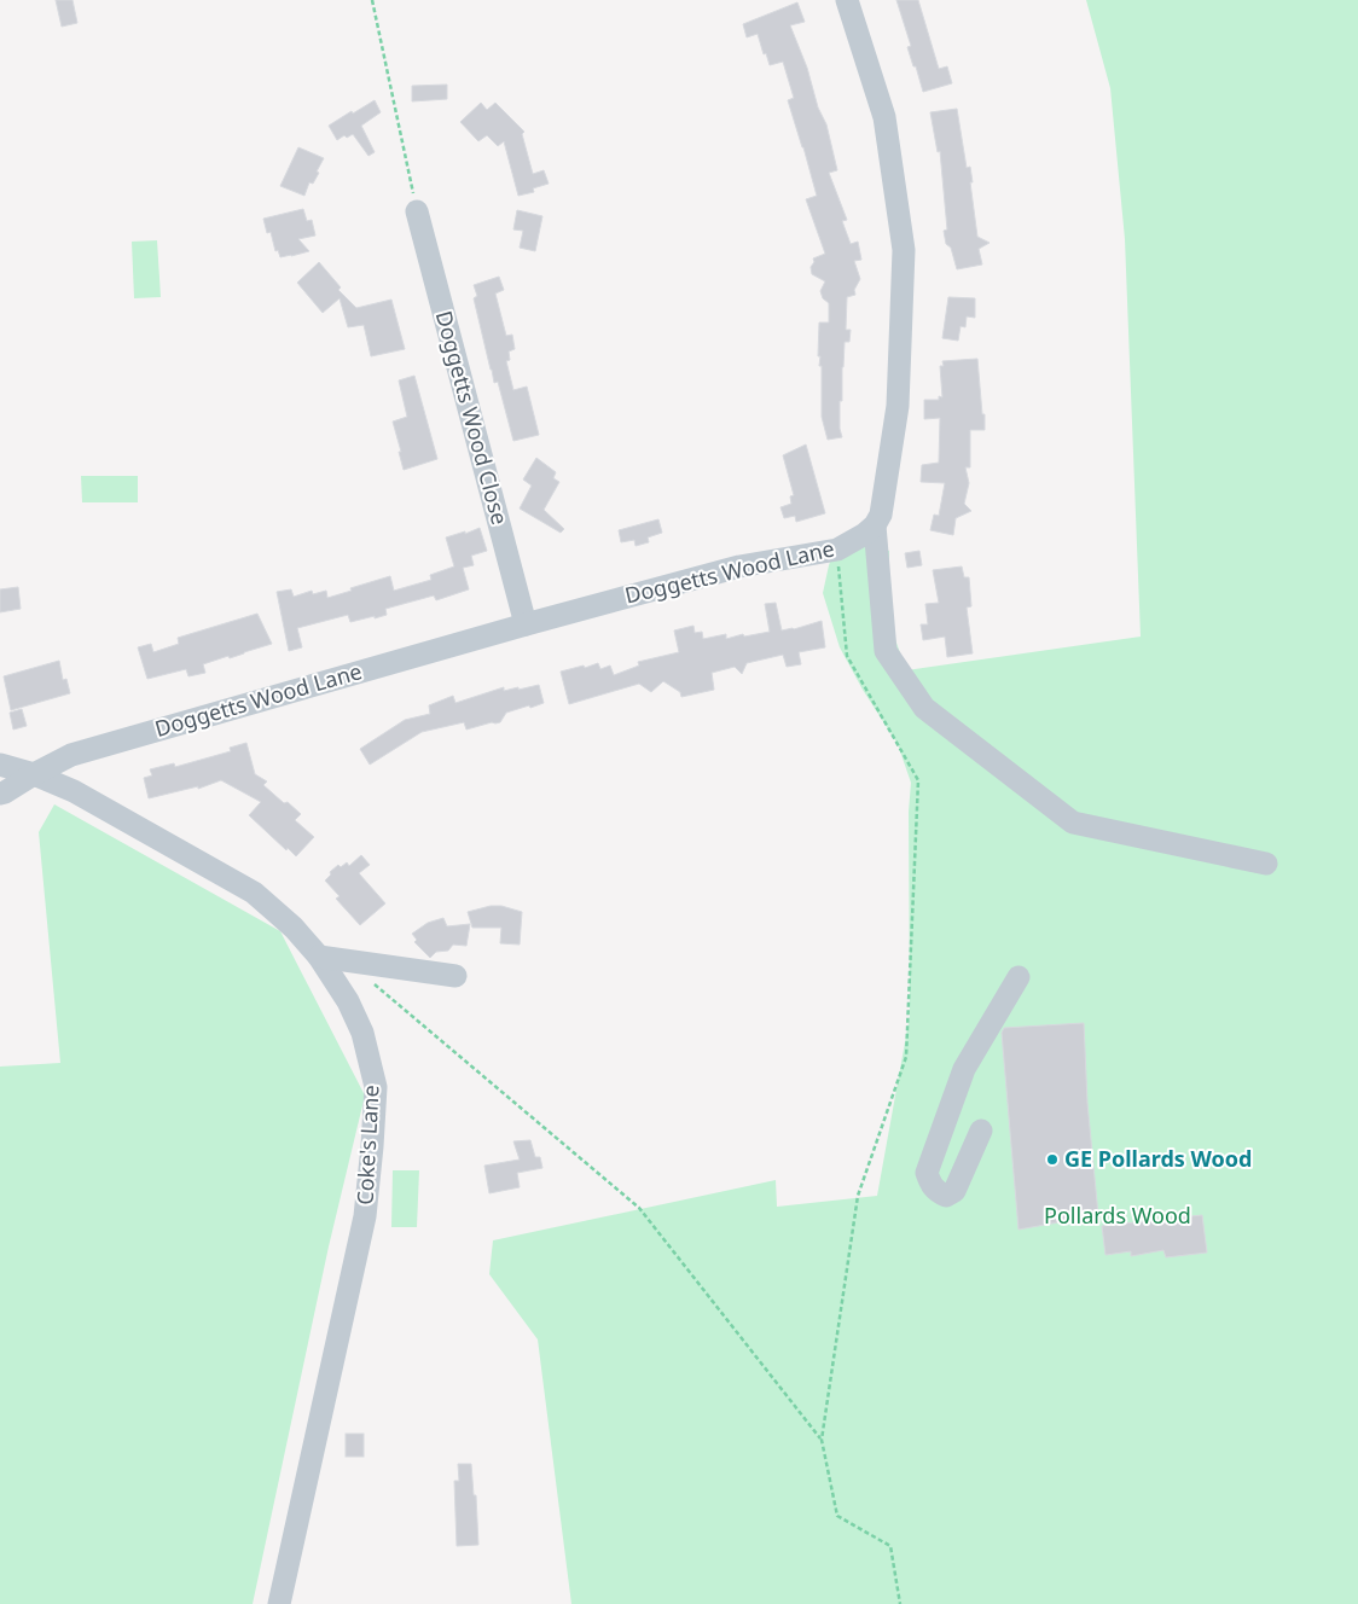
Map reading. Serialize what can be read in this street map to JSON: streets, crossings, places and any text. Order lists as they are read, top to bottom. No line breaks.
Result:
{"streets":{"street":["Doggetts Wood Close","Doggetts Wood Lane","Coke's Lane"]},"crossings":[["Doggetts Wood Close","Doggetts Wood Lane"],["Doggetts Wood Lane","Coke's Lane"]],"parks":["Pollards Wood"],"places":["GE Pollards Wood"]}
